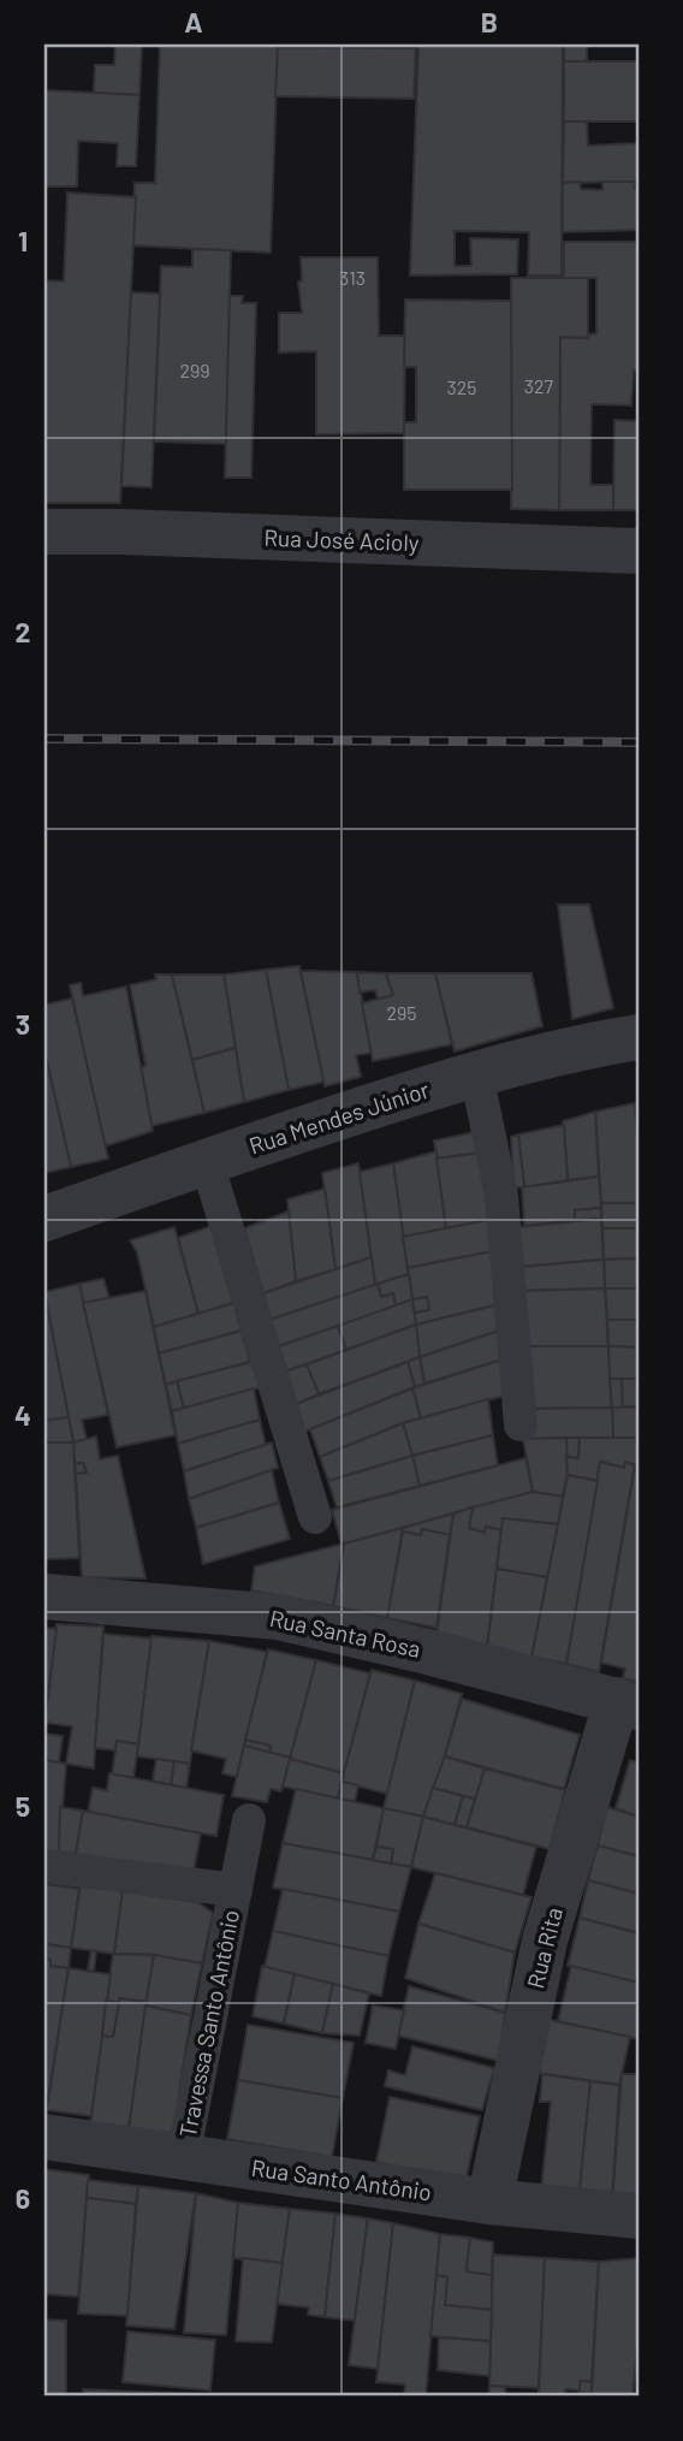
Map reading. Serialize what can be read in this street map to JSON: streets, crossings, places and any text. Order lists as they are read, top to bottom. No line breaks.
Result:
{"streets":{"street":["Rua José Acioly","Rua Mendes Júnior","Rua Santa Rosa","Rua Rita","Rua Santo Antônio"],"lane":["Travessa Santo Antônio"]},"crossings":[["Rua Santa Rosa","Rua Rita"],["Rua Rita","Rua Santo Antônio"],["Travessa Santo Antônio","Rua Santo Antônio"]],"house_numbers":["313","299","327","325","295"],"grid":{"columns":["A","B"],"rows":["1","2","3","4","5","6"]}}
